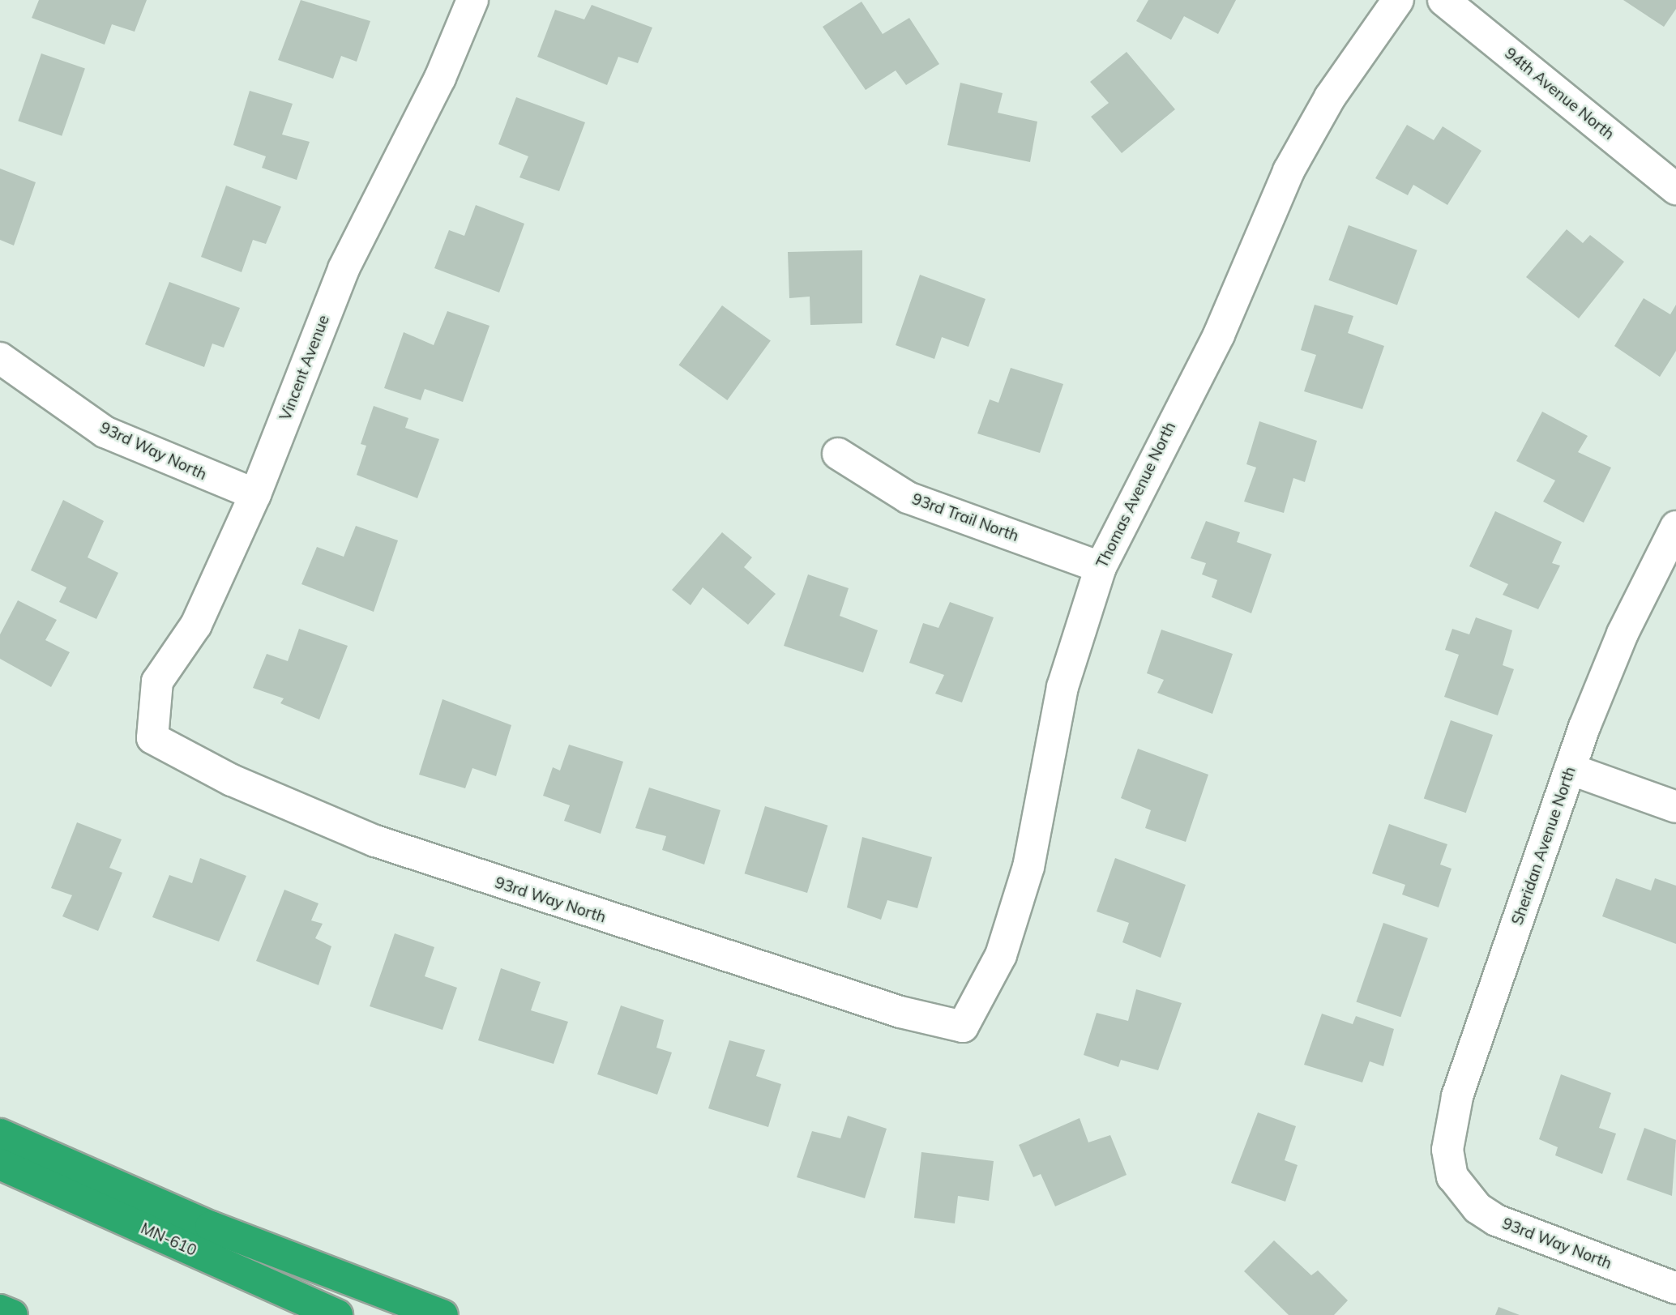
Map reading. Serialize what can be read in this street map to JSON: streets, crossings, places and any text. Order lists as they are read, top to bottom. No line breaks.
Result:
{"streets":{"highway":["MN-610"],"street":["94th Avenue North","Vincent Avenue","93rd Way North","Thomas Avenue North","93rd Trail North","Sheridan Avenue North"]},"crossings":[["Vincent Avenue","93rd Way North"],["93rd Way North","Thomas Avenue North"],["93rd Way North","Sheridan Avenue North"],["Thomas Avenue North","93rd Trail North"]]}
